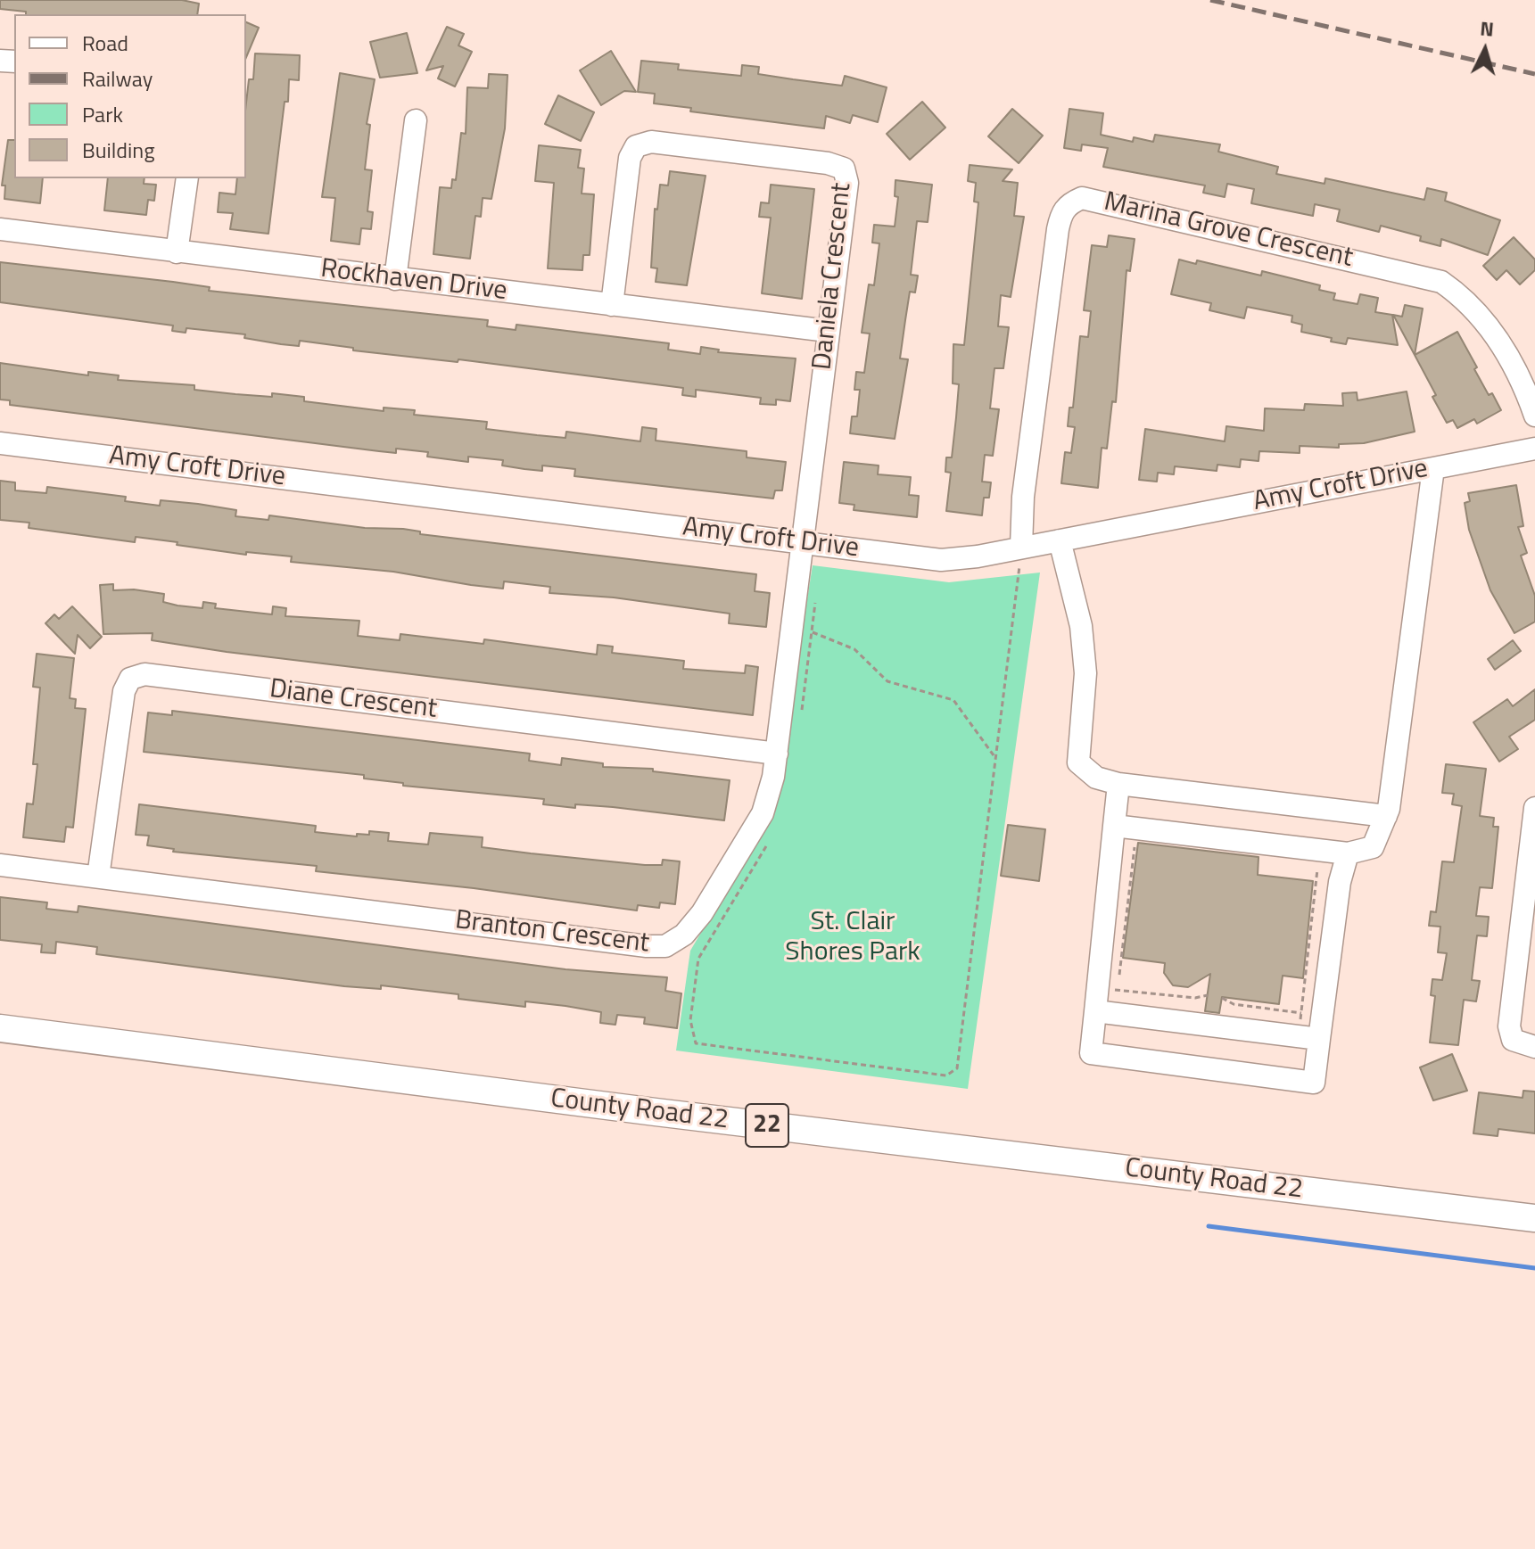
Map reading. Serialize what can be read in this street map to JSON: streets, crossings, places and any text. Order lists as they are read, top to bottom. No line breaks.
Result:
{"streets":{"main road":["County Road 22","22"],"street":["Marina Grove Crescent","Daniela Crescent","Rockhaven Drive","Amy Croft Drive","Diane Crescent","Branton Crescent"]},"crossings":[["Marina Grove Crescent","Amy Croft Drive"],["Daniela Crescent","Rockhaven Drive"],["Daniela Crescent","Amy Croft Drive"],["Daniela Crescent","Branton Crescent"],["Amy Croft Drive","Branton Crescent"],["Diane Crescent","Branton Crescent"]],"parks":["St. Clair Shores Park"],"legend":["Road","Railway","Park","Building"],"north":"top"}
